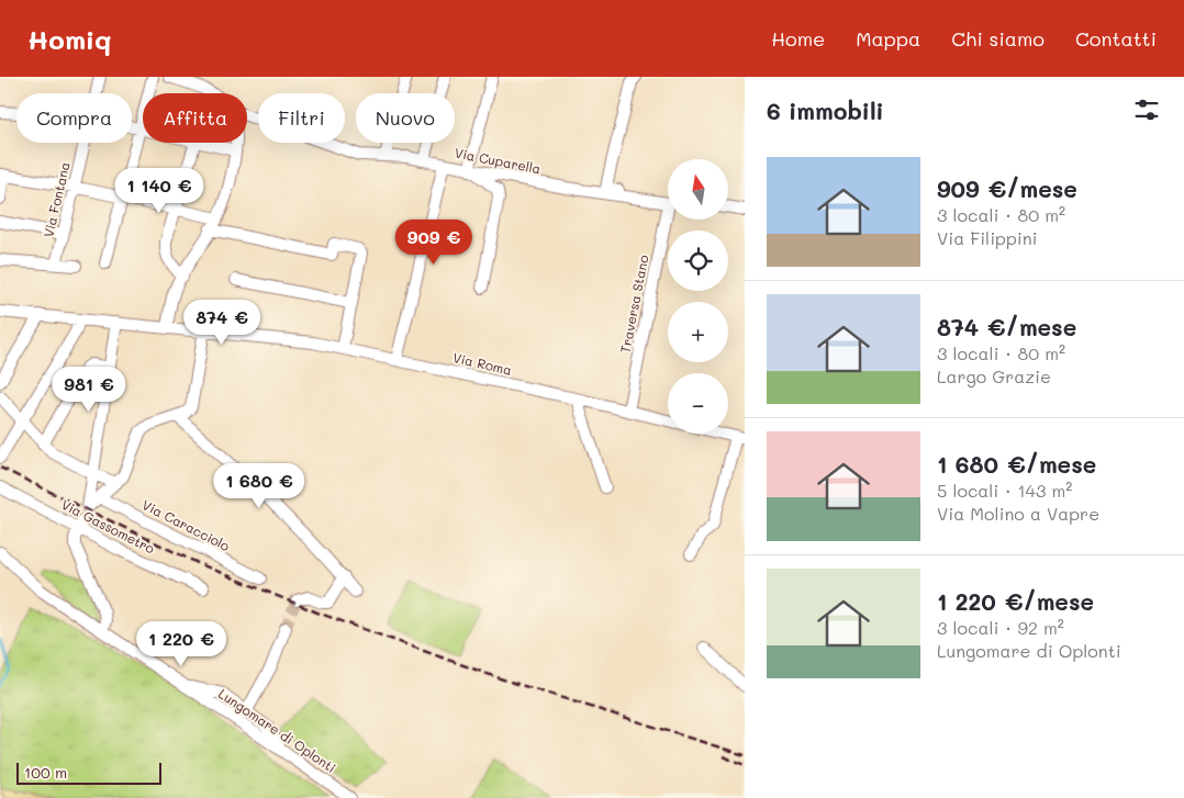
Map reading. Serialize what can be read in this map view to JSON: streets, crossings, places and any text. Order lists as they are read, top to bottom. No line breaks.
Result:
{"streets":{"street":["Via Cuparella","Via Fontana","Traversa Stano","Via Roma","Via Caracciolo","Via Gassometro","Lungomare di Oplonti"]},"crossings":[["Traversa Stano","Via Roma"]],"scale_bar":"100 m","north":"top","page":{"header":"Homiq","nav":["Home","Mappa","Chi siamo","Contatti"],"heading":"6 immobili","chip":["Compra","Affitta","Filtri","Nuovo"],"list":[{"name":"909 €/mese","note":"3 locali · 80 m² · Via Filippini"},{"name":"874 €/mese","note":"3 locali · 80 m² · Largo Grazie"},{"name":"1 680 €/mese","note":"5 locali · 143 m² · Via Molino a Vapre"},{"name":"1 220 €/mese","note":"3 locali · 92 m² · Lungomare di Oplonti"}],"map_buttons":["+","−"],"price":["1 140 €","909 €","874 €","981 €","1 680 €","1 220 €"],"scale":"100 m"}}
